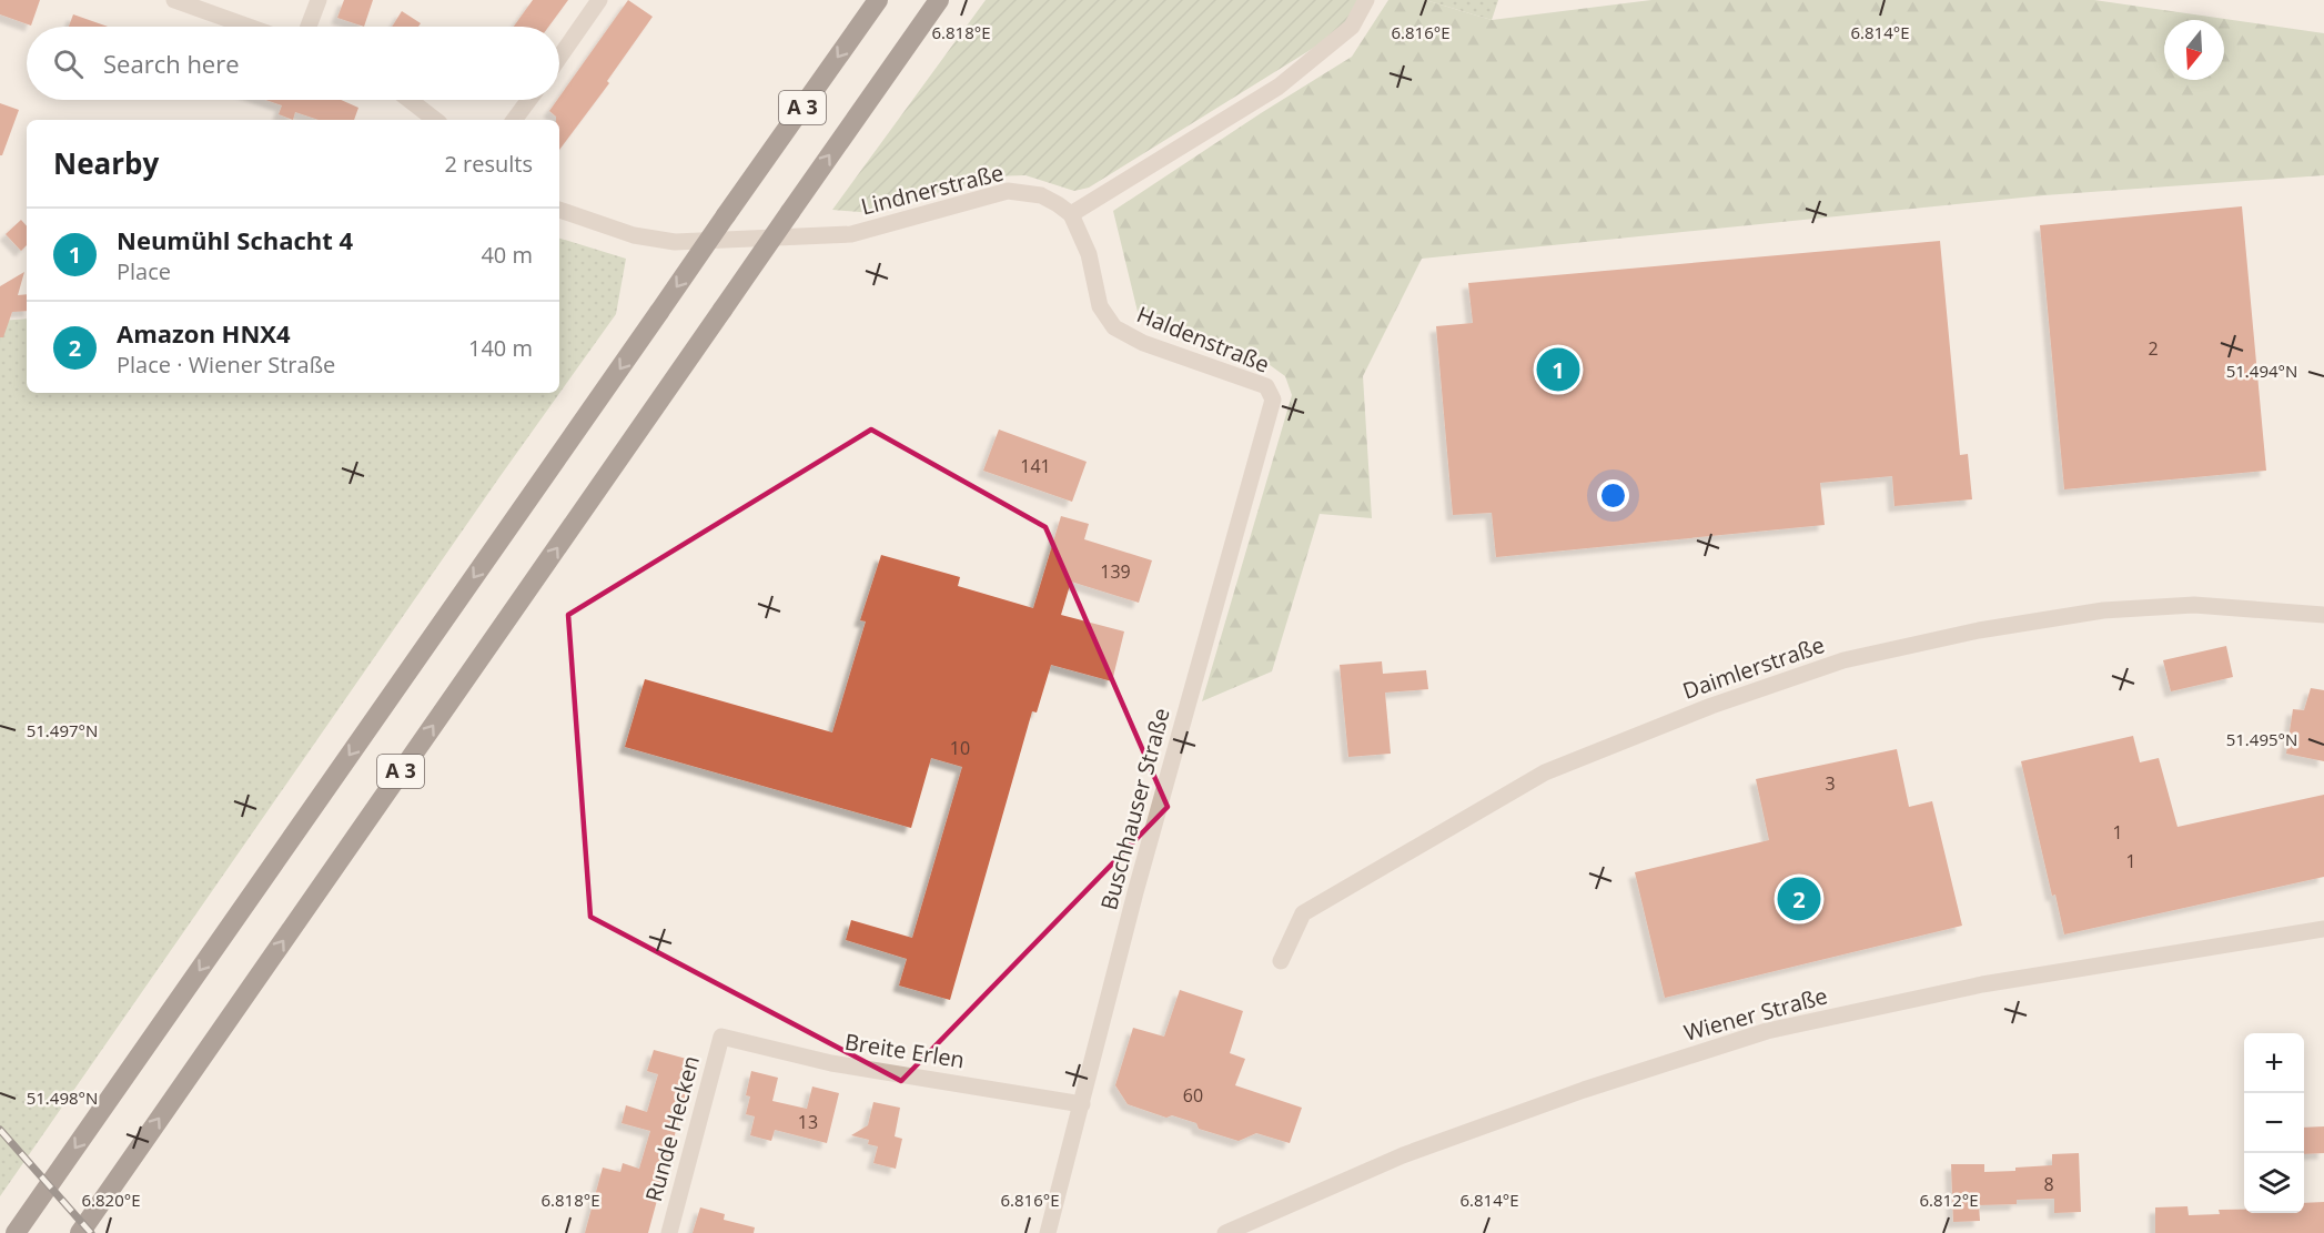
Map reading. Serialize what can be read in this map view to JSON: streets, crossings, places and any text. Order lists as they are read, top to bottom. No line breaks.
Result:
{"streets":{"highway":["A 3"],"street":["Lindnerstraße","Haldenstraße","Daimlerstraße","Buschhauser Straße","Wiener Straße","Breite Erlen","Runde Hecken"]},"crossings":[["Lindnerstraße","Haldenstraße"],["Haldenstraße","Buschhauser Straße"],["Buschhauser Straße","Breite Erlen"],["Breite Erlen","Runde Hecken"]],"house_numbers":["2","141","139","10","3","1","1","60","13","8"],"north":"bottom","page":{"search":"Search here","heading":["Nearby","2 results"],"list":[{"mark":"1","name":"Neumühl Schacht 4","note":"Place","value":"40 m"},{"mark":"2","name":"Amazon HNX4","note":"Place · Wiener Straße","value":"140 m"}],"pins":["1","2"],"map_buttons":["+","−"]},"coordinates":["6.818°E","6.816°E","6.814°E","51.494°N","51.497°N","51.495°N","51.498°N","6.820°E","6.812°E"]}
